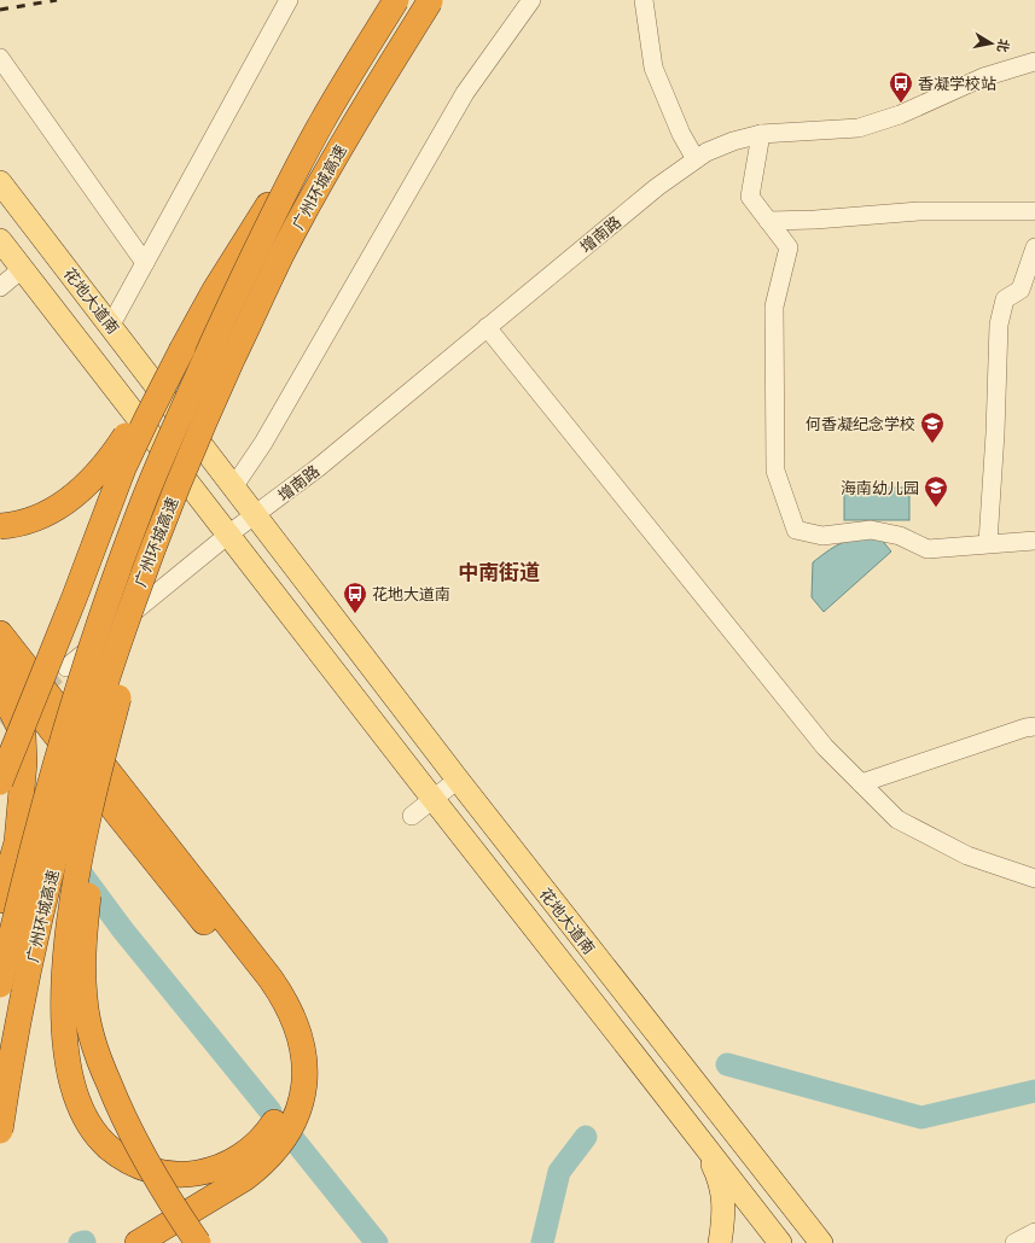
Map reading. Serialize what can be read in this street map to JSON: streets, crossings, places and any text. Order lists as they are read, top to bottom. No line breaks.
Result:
{"streets":{"highway":["广州环城高速"],"main road":["花地大道南"],"street":["增南路"]},"crossings":[["增南路","花地大道南"]],"districts":["中南街道"],"places":{"bus stop":["香凝学校站","花地大道南"],"school or university":["何香凝纪念学校","海南幼儿园"]},"north":"right"}
